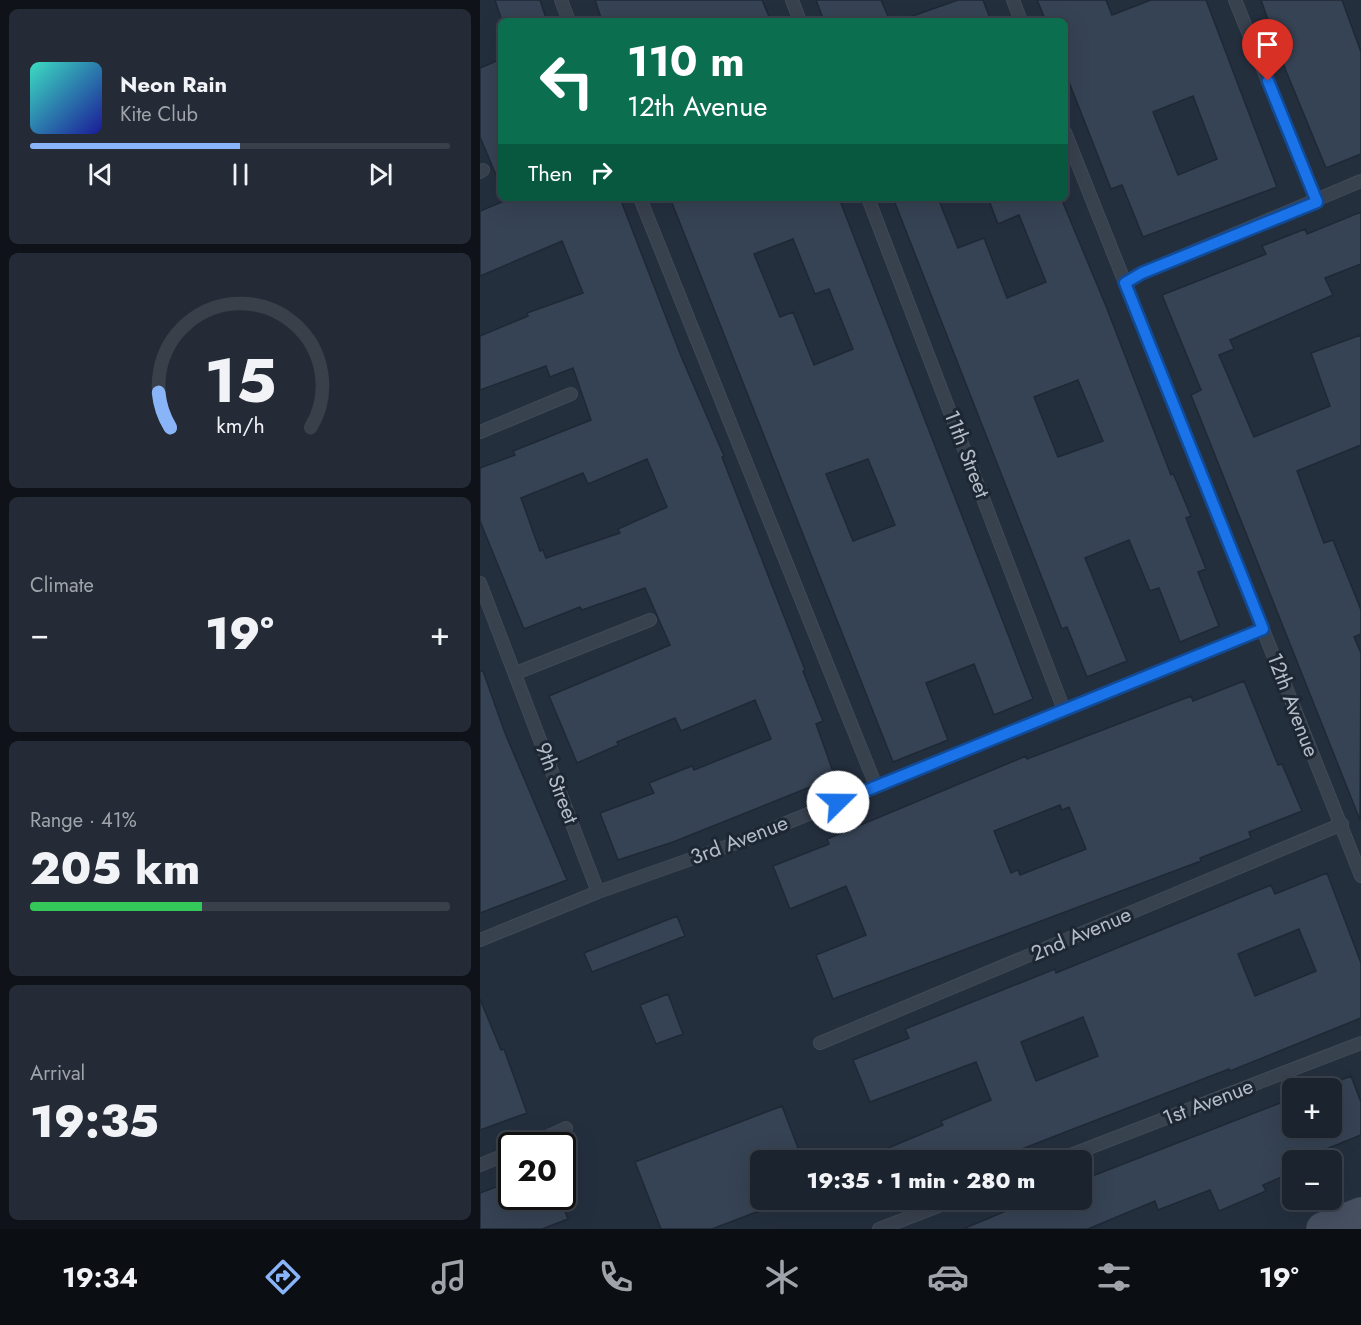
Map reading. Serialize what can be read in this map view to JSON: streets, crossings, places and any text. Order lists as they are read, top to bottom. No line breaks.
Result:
{"streets":{"lane":["11th Street","12th Avenue","9th Street","3rd Avenue","2nd Avenue","1st Avenue"]},"crossings":[["11th Street","3rd Avenue"],["12th Avenue","3rd Avenue"],["12th Avenue","2nd Avenue"],["9th Street","3rd Avenue"]],"page":{"turn":["110 m","12th Avenue"],"song":["Neon Rain","Kite Club"],"then":"Then","tile":["Climate",["Range · 41%","205 km"],["Arrival","19:35"]],"heat":["−","19°","+"],"map_buttons":["+","−"],"limit":"20","trip":"19:35 · 1 min · 280 m","tabs":["19:34","19°"],"gauge":["15","km/h"]}}
